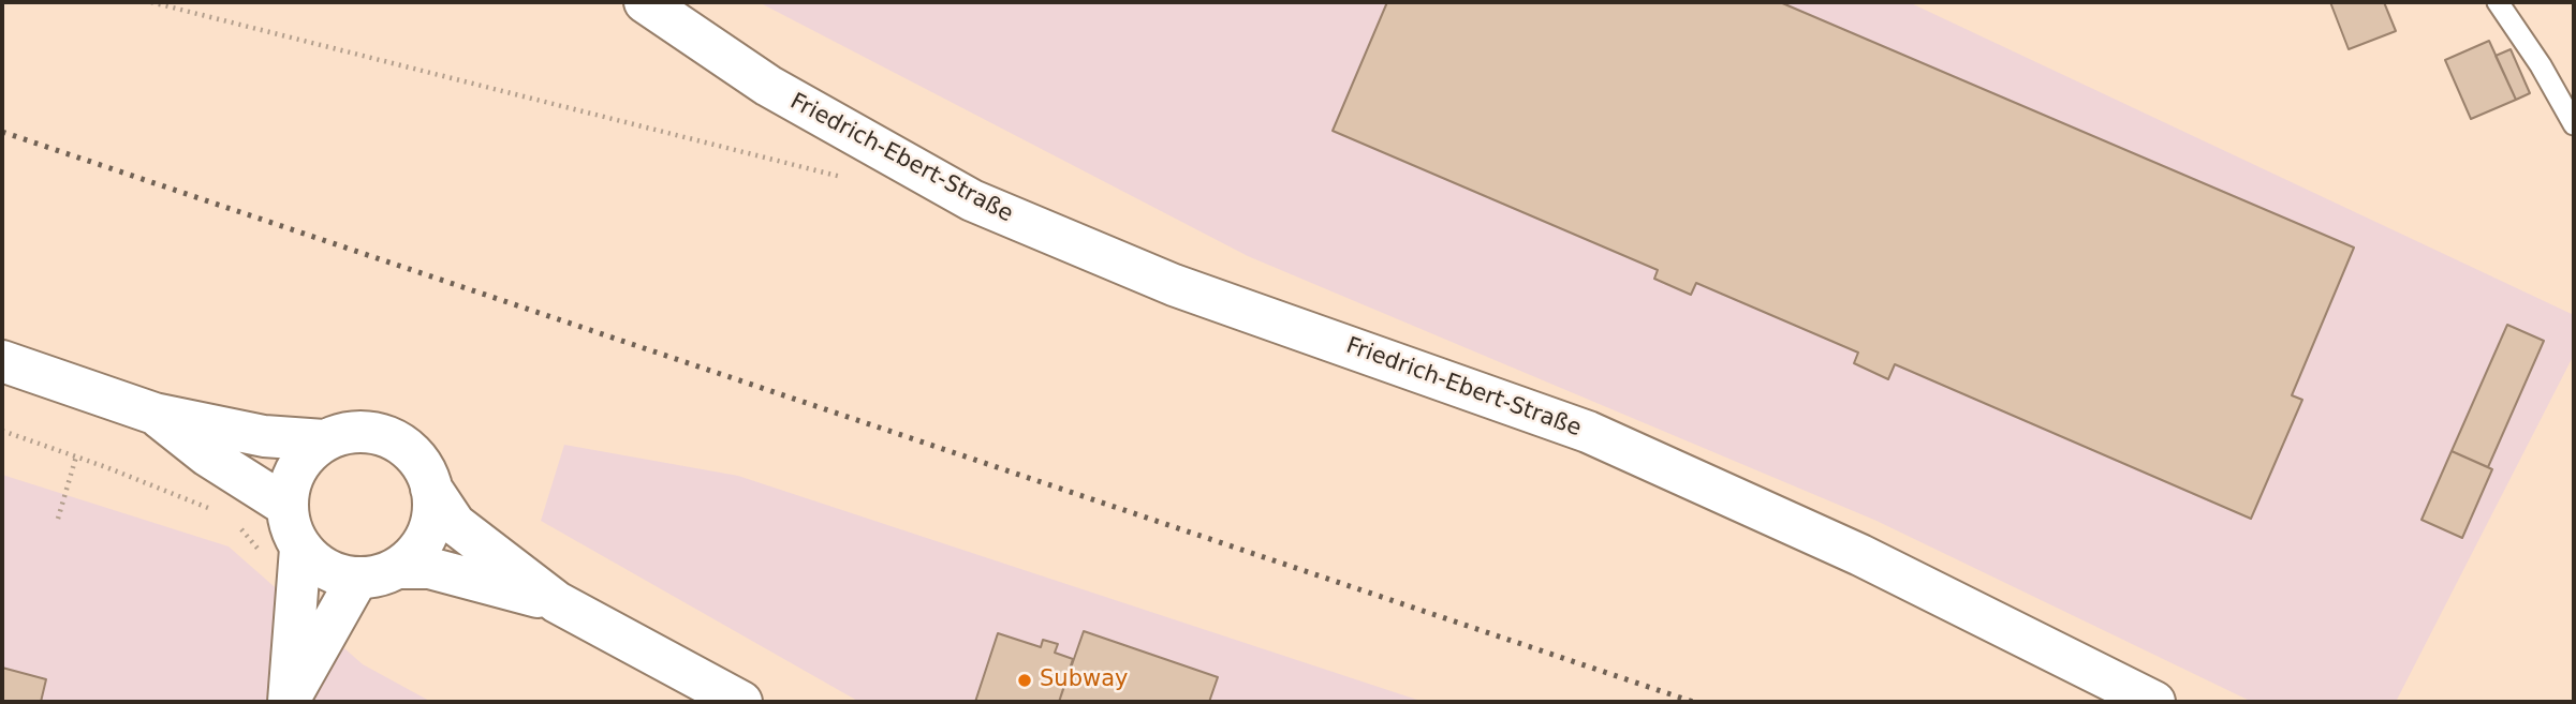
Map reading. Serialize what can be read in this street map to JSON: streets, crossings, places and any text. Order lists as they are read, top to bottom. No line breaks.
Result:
{"streets":{"street":["Friedrich-Ebert-Straße"]},"places":["Subway"]}
